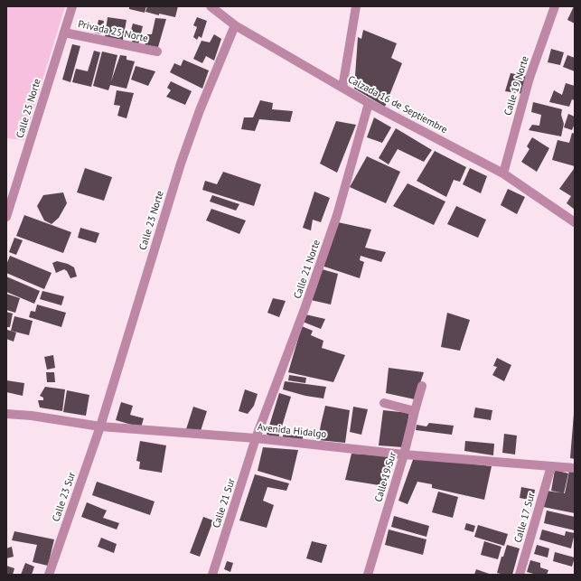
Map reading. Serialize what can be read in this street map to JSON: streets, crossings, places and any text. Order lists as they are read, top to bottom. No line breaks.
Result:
{"streets":{"street":["Privada 25 Norte","Calle 19 Norte","Calzada 16 de Septiembre","Calle 25 Norte","Calle 23 Norte","Calle 21 Norte","Avenida Hidalgo","Calle 19 Sur","Calle 23 Sur","Calle 21 Sur","Calle 17 Sur"]},"crossings":[["Privada 25 Norte","Calle 25 Norte"],["Calle 19 Norte","Calzada 16 de Septiembre"],["Calzada 16 de Septiembre","Calle 23 Norte"],["Calzada 16 de Septiembre","Calle 21 Norte"],["Calle 23 Norte","Avenida Hidalgo"],["Calle 23 Norte","Calle 23 Sur"],["Calle 21 Norte","Avenida Hidalgo"],["Calle 21 Norte","Calle 21 Sur"],["Avenida Hidalgo","Calle 19 Sur"],["Avenida Hidalgo","Calle 23 Sur"],["Avenida Hidalgo","Calle 21 Sur"],["Avenida Hidalgo","Calle 17 Sur"]]}
